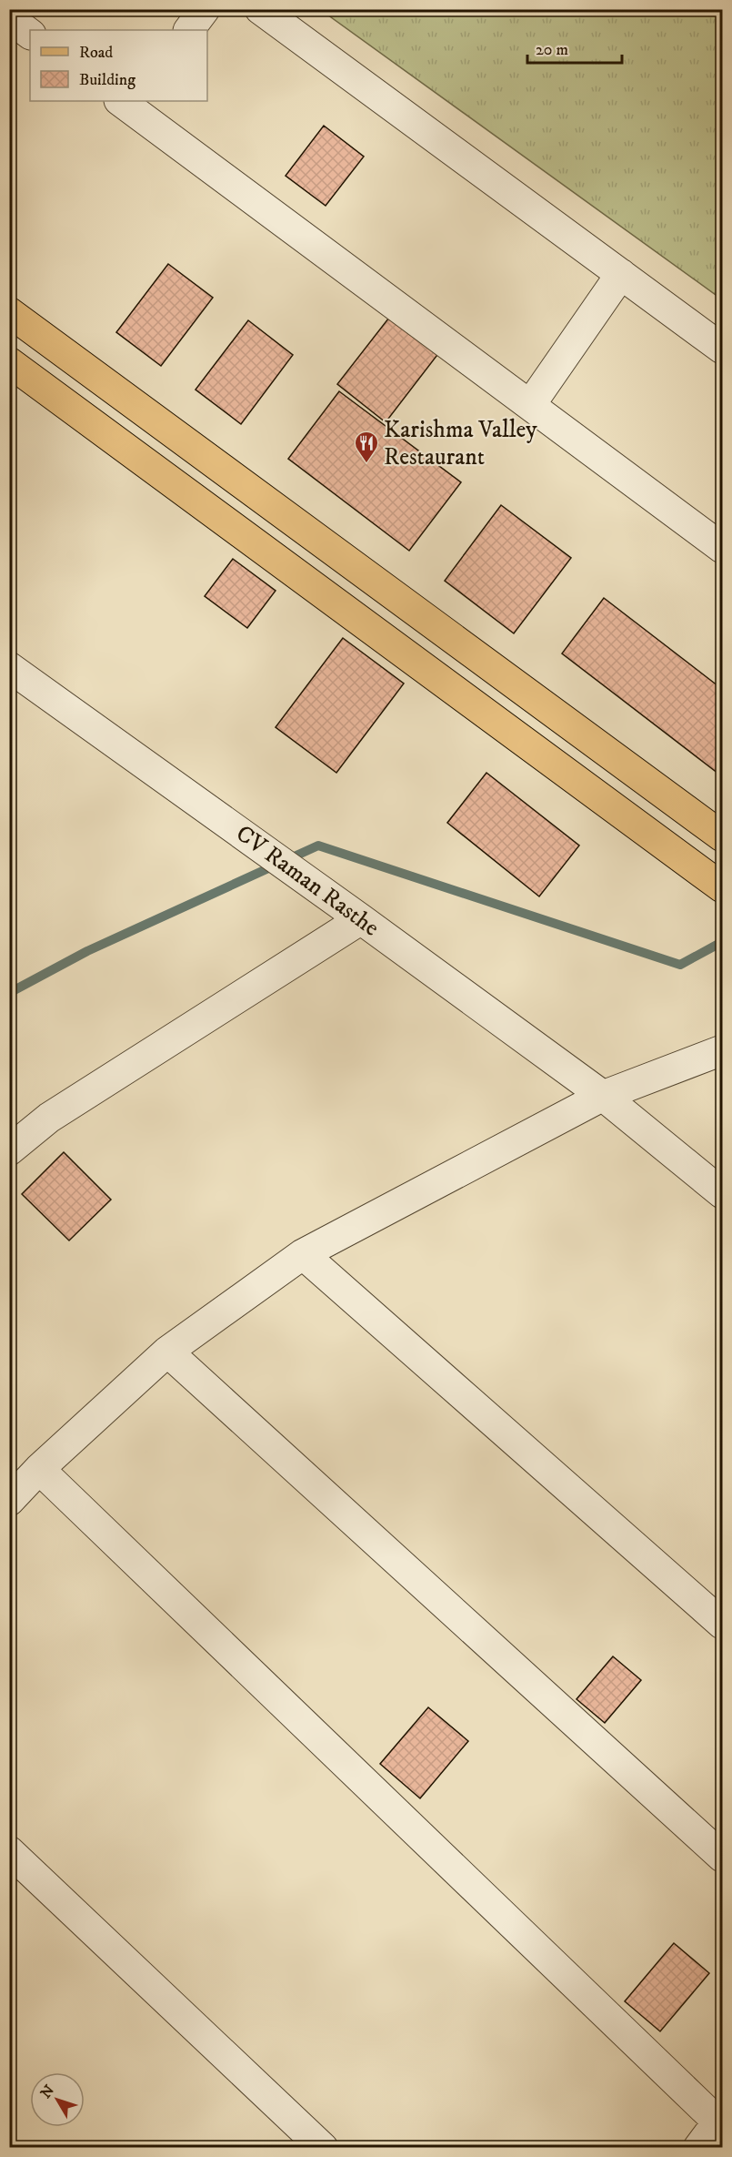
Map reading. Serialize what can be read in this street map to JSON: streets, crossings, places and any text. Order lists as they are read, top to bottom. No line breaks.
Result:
{"streets":{"street":["CV Raman Rasthe"]},"places":{"restaurant":["Karishma Valley Restaurant"]},"legend":["Road","Building"],"scale_bar":"20 m","north":"top left"}
